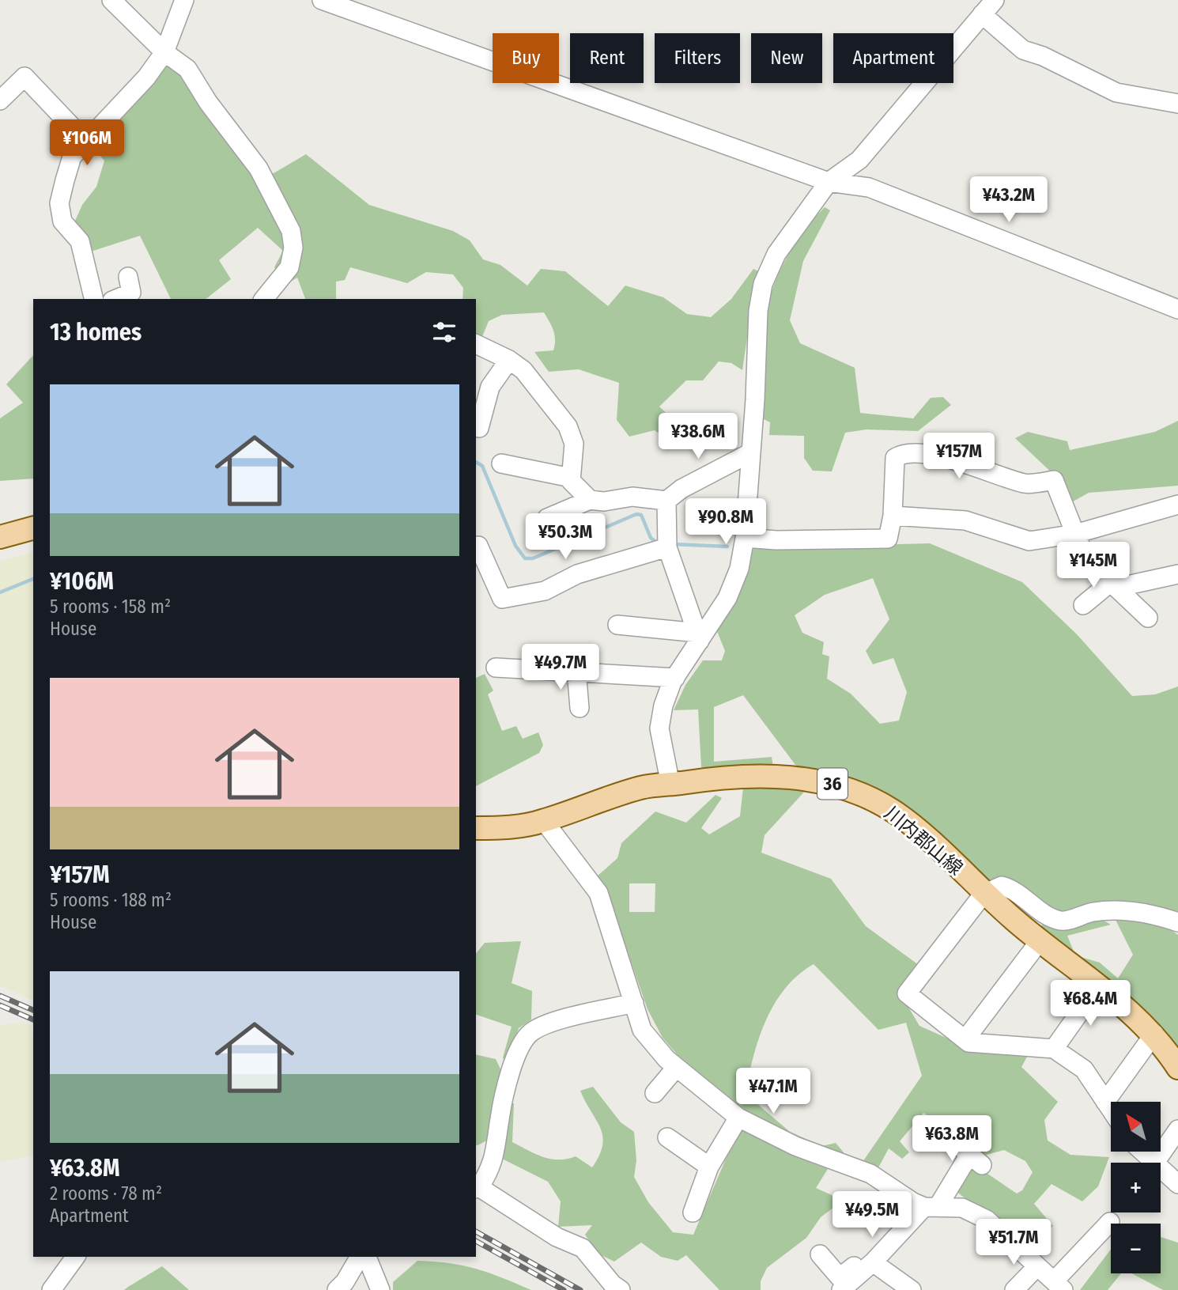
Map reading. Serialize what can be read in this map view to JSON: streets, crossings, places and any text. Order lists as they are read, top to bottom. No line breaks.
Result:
{"streets":{"main road":["36","川内郡山線"]},"north":"top left","page":{"chip":["Buy","Rent","Filters","New","Apartment"],"price":["¥106M","¥43.2M","¥38.6M","¥157M","¥90.8M","¥50.3M","¥145M","¥49.7M","¥68.4M","¥47.1M","¥63.8M","¥49.5M","¥51.7M"],"heading":"13 homes","list":[{"name":"¥106M","note":"5 rooms · 158 m² · House"},{"name":"¥157M","note":"5 rooms · 188 m² · House"},{"name":"¥63.8M","note":"2 rooms · 78 m² · Apartment"}],"map_buttons":["+","−"]}}
